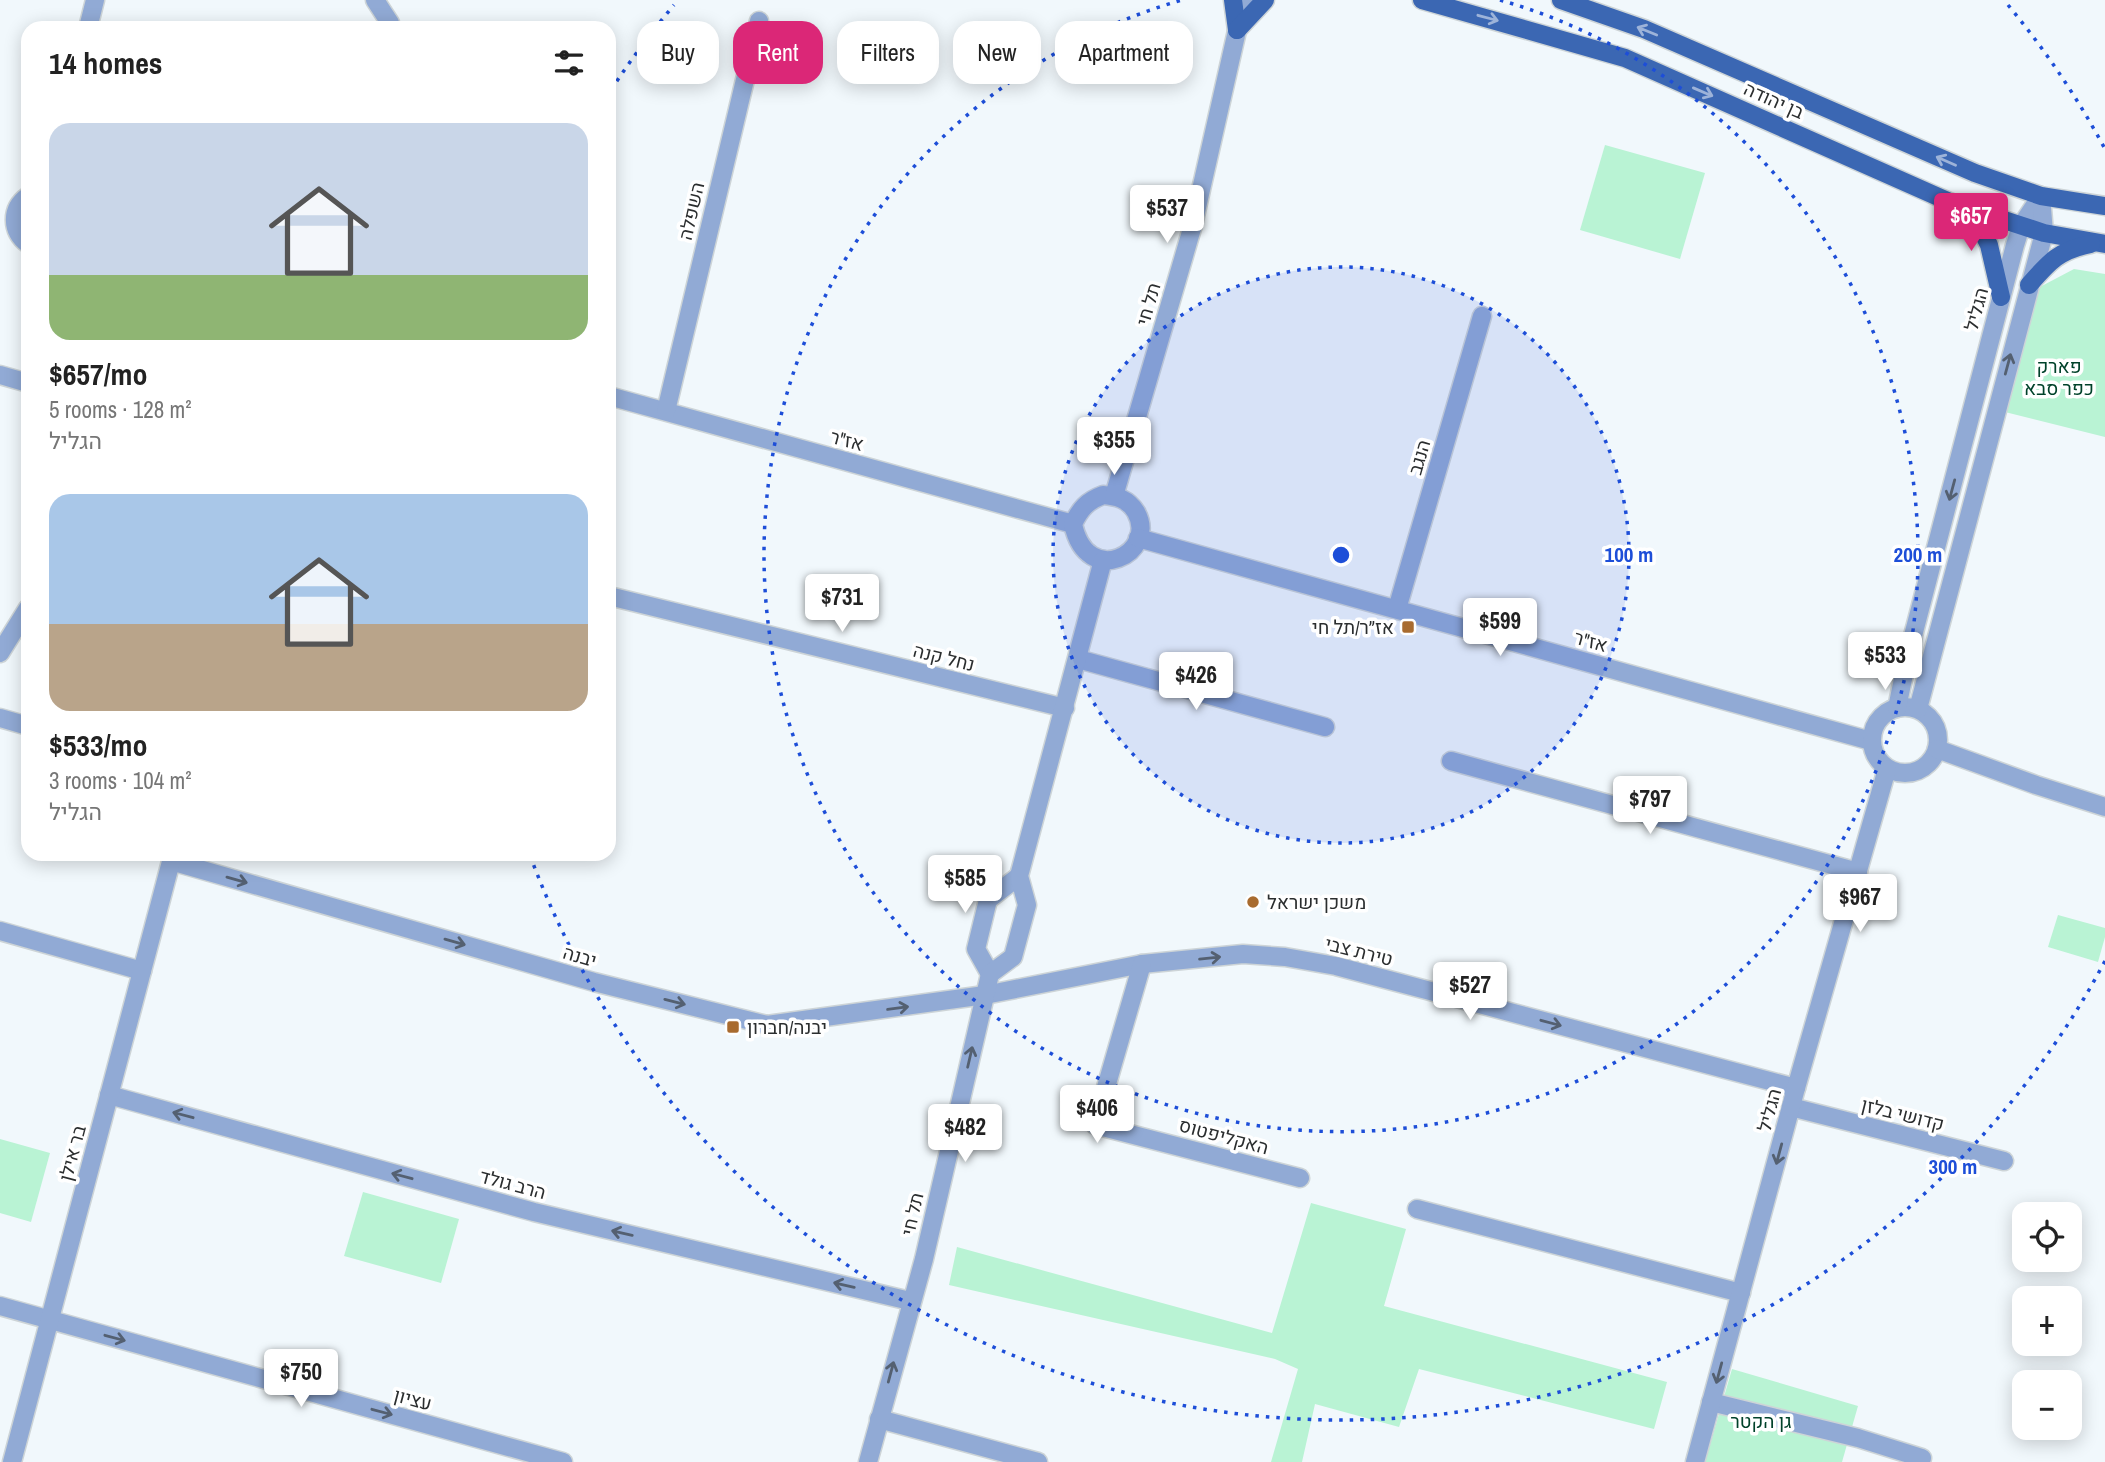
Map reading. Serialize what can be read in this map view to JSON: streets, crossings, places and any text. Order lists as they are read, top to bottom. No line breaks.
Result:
{"streets":{"main road":["בן יהודה"],"street":["השפלה","תל חי","הגליל","אז\"ר","הנגב","נחל קנה","טירת צבי","יבנה","קדושי בלזן","האקליפטוס","בר אילן","הרב גולד","עציון"]},"crossings":[["בן יהודה","הגליל"],["השפלה","אז\"ר"],["תל חי","אז\"ר"],["תל חי","טירת צבי"],["תל חי","יבנה"],["תל חי","הרב גולד"],["הגליל","אז\"ר"],["הגליל","טירת צבי"],["הגליל","קדושי בלזן"],["אז\"ר","הנגב"],["טירת צבי","יבנה"],["טירת צבי","האקליפטוס"],["בר אילן","הרב גולד"],["בר אילן","עציון"]],"one_way":["תל חי","טירת צבי","יבנה","הרב גולד","עציון"],"parks":["פארק כפר סבא","גן הקטר"],"places":{"transit":["אז״ר/תל חי","יבנה/חברון"],"other":["משכן ישראל"]},"page":{"chip":["Buy","Rent","Filters","New","Apartment"],"heading":"14 homes","list":[{"name":"$657/mo","note":"5 rooms · 128 m² · הגליל"},{"name":"$533/mo","note":"3 rooms · 104 m² · הגליל"}],"price":["$537","$657","$355","$731","$599","$533","$426","$797","$585","$967","$527","$406","$482","$750"],"map_buttons":["+","−"]},"rings":["100 m","200 m","300 m"]}
